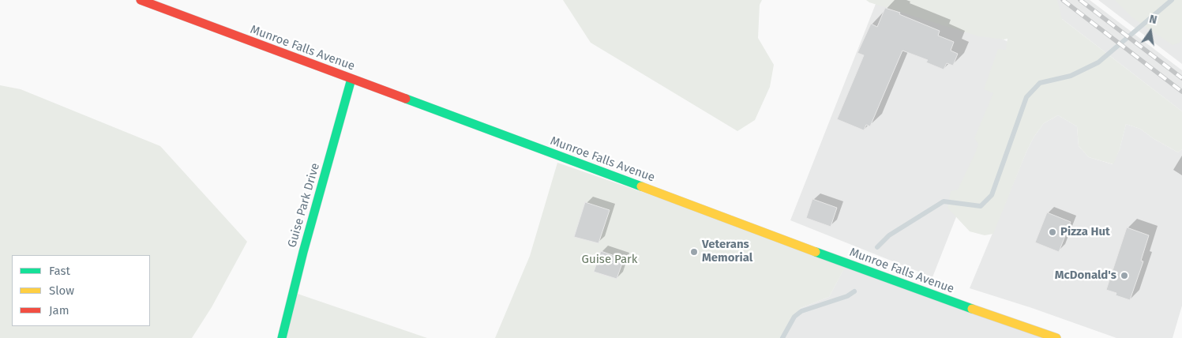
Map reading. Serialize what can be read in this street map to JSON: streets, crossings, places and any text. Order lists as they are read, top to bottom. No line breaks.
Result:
{"streets":{"street":["Munroe Falls Avenue","Guise Park Drive"]},"crossings":[["Munroe Falls Avenue","Guise Park Drive"]],"parks":["Guise Park"],"places":["Pizza Hut","Veterans Memorial","McDonald's"],"legend":["Fast","Slow","Jam"],"north":"top"}
